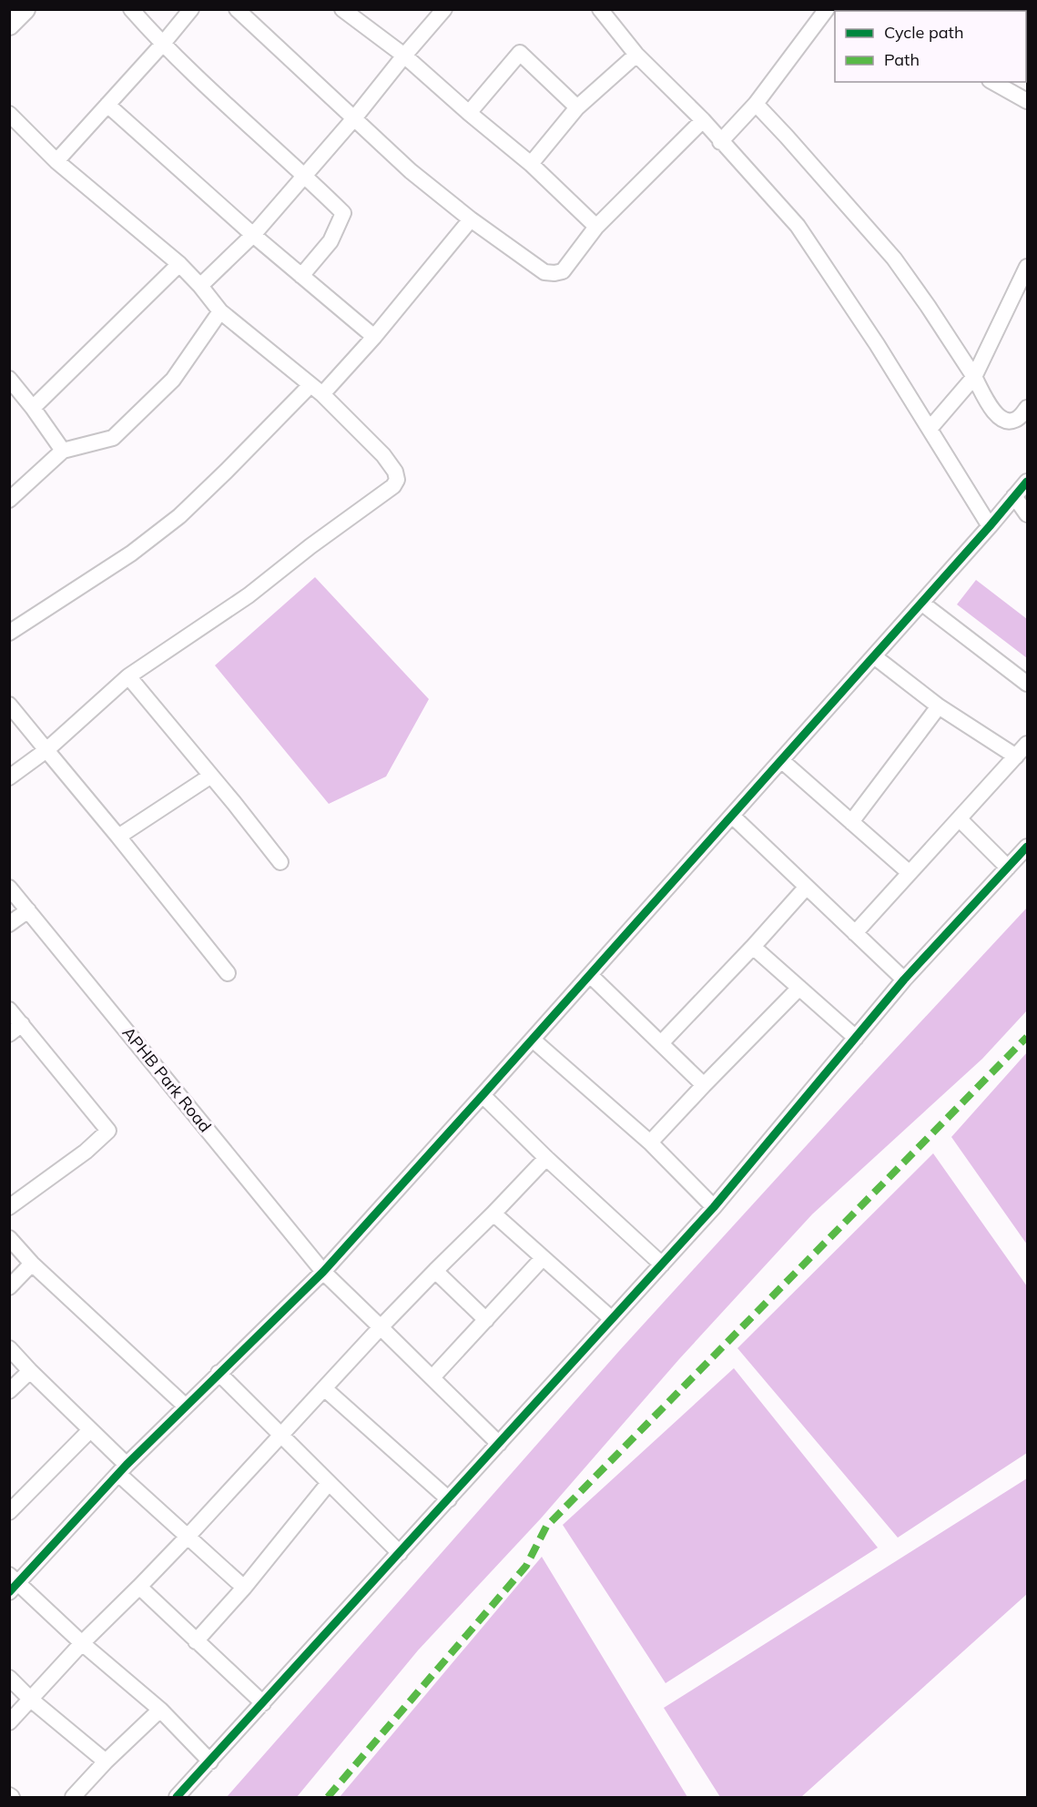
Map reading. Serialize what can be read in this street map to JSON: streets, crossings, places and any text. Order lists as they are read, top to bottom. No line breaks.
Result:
{"streets":{"street":["APHB Park Road"]},"legend":["Cycle path","Path"]}
